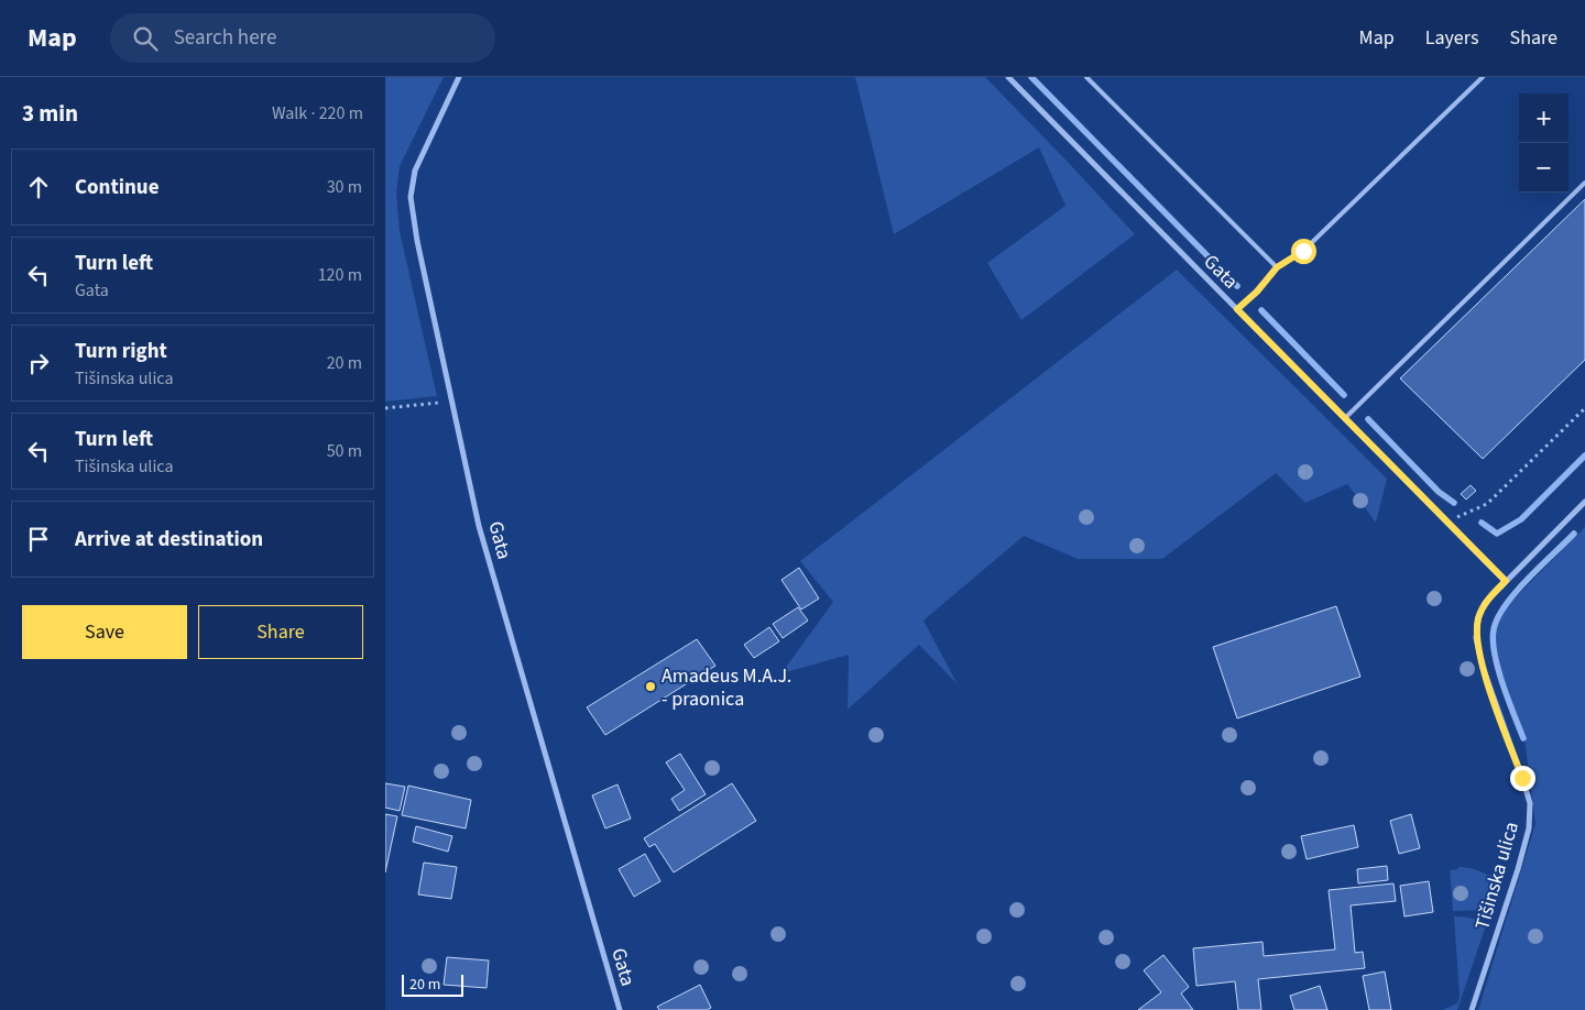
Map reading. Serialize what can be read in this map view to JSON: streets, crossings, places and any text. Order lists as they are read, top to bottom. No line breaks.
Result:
{"streets":{"street":["Gata","Tišinska ulica"]},"crossings":[["Gata","Tišinska ulica"]],"places":["Amadeus M.A.J. - praonica"],"scale_bar":"20 m","page":{"header":"Map","search":"Search here","nav":["Map","Layers","Share"],"heading":["3 min","Walk · 220 m"],"map_buttons":["+","−"],"list":[["Continue","30 m"],["Turn left","Gata","120 m"],["Turn right","Tišinska ulica","20 m"],["Turn left","Tišinska ulica","50 m"],"Arrive at destination"],"buttons":["Save","Share"],"scale":"20 m"}}
